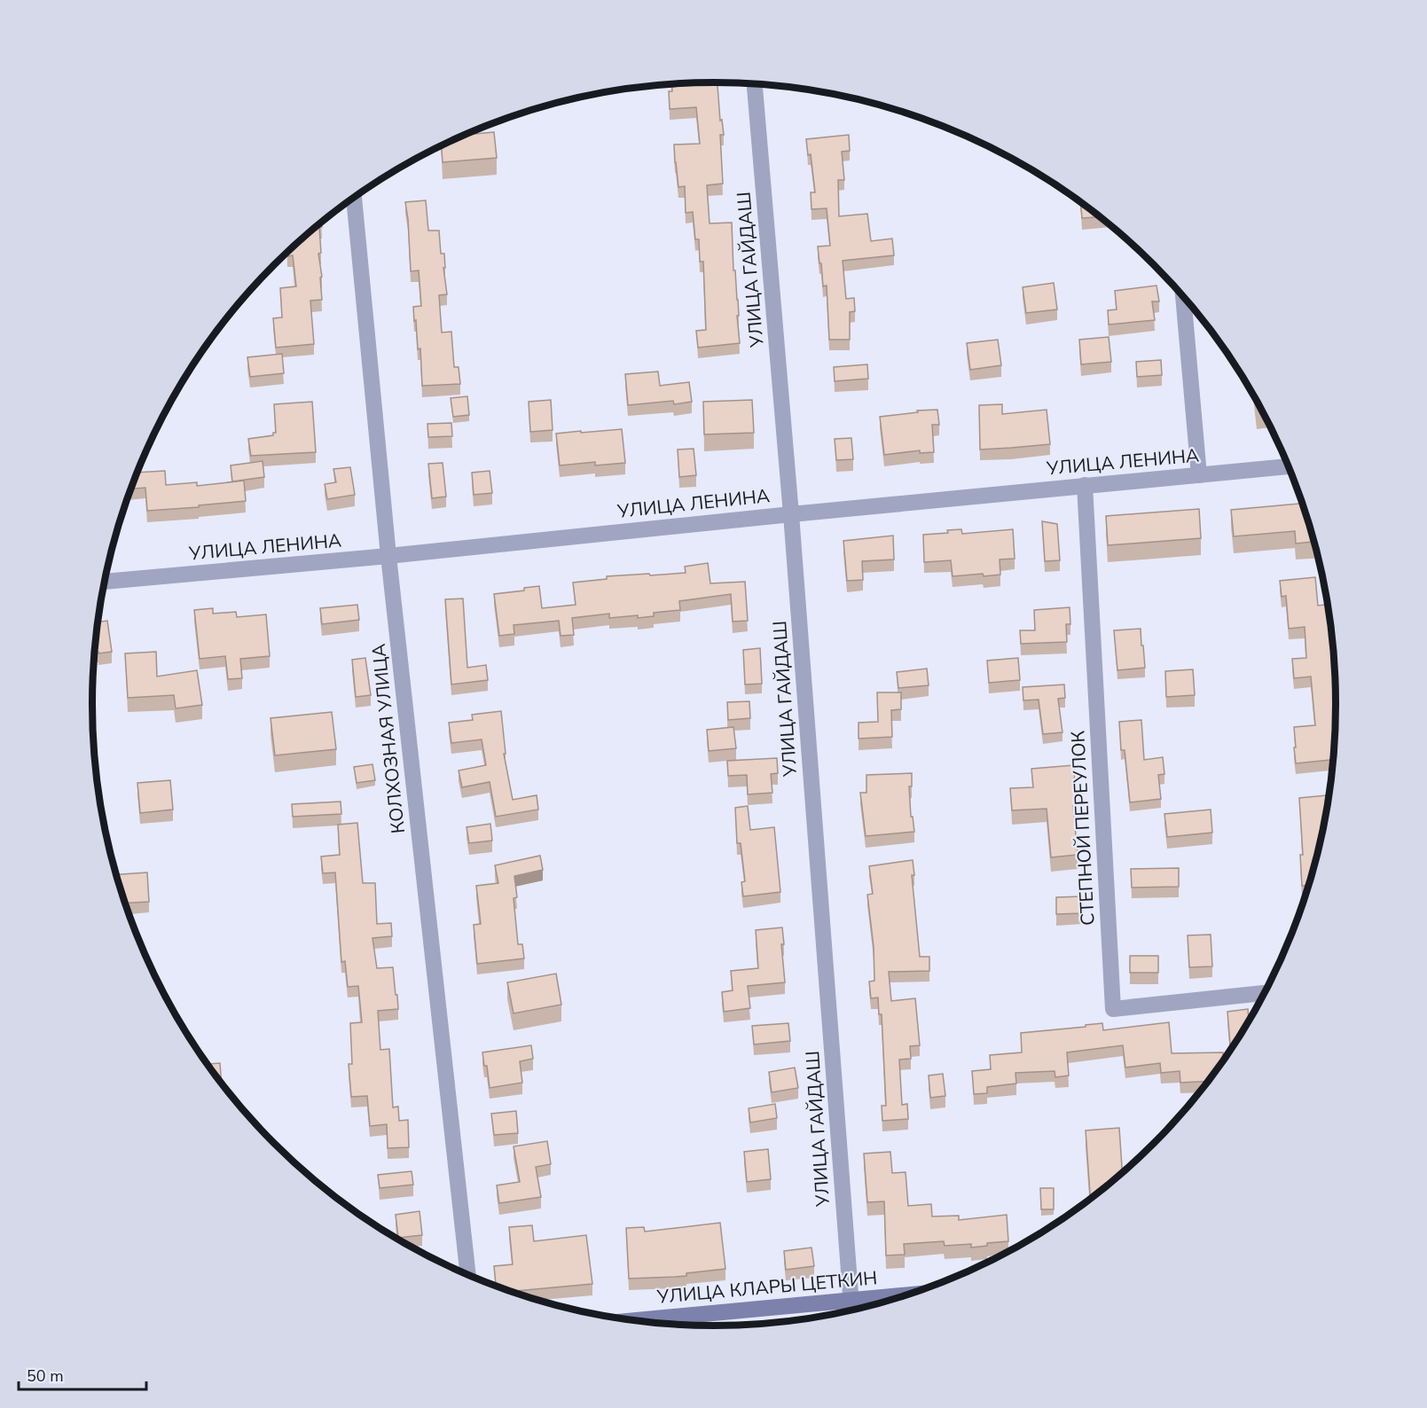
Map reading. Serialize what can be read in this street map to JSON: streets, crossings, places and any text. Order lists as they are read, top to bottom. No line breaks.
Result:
{"streets":{"main road":["УЛИЦА КЛАРЫ ЦЕТКИН"],"street":["УЛИЦА ГАЙДАШ","УЛИЦА ЛЕНИНА","КОЛХОЗНАЯ УЛИЦА","СТЕПНОЙ ПЕРЕУЛОК"]},"crossings":[["УЛИЦА ГАЙДАШ","УЛИЦА ЛЕНИНА"],["УЛИЦА ГАЙДАШ","УЛИЦА КЛАРЫ ЦЕТКИН"],["УЛИЦА ЛЕНИНА","КОЛХОЗНАЯ УЛИЦА"],["УЛИЦА ЛЕНИНА","СТЕПНОЙ ПЕРЕУЛОК"]],"scale_bar":"50 m"}
